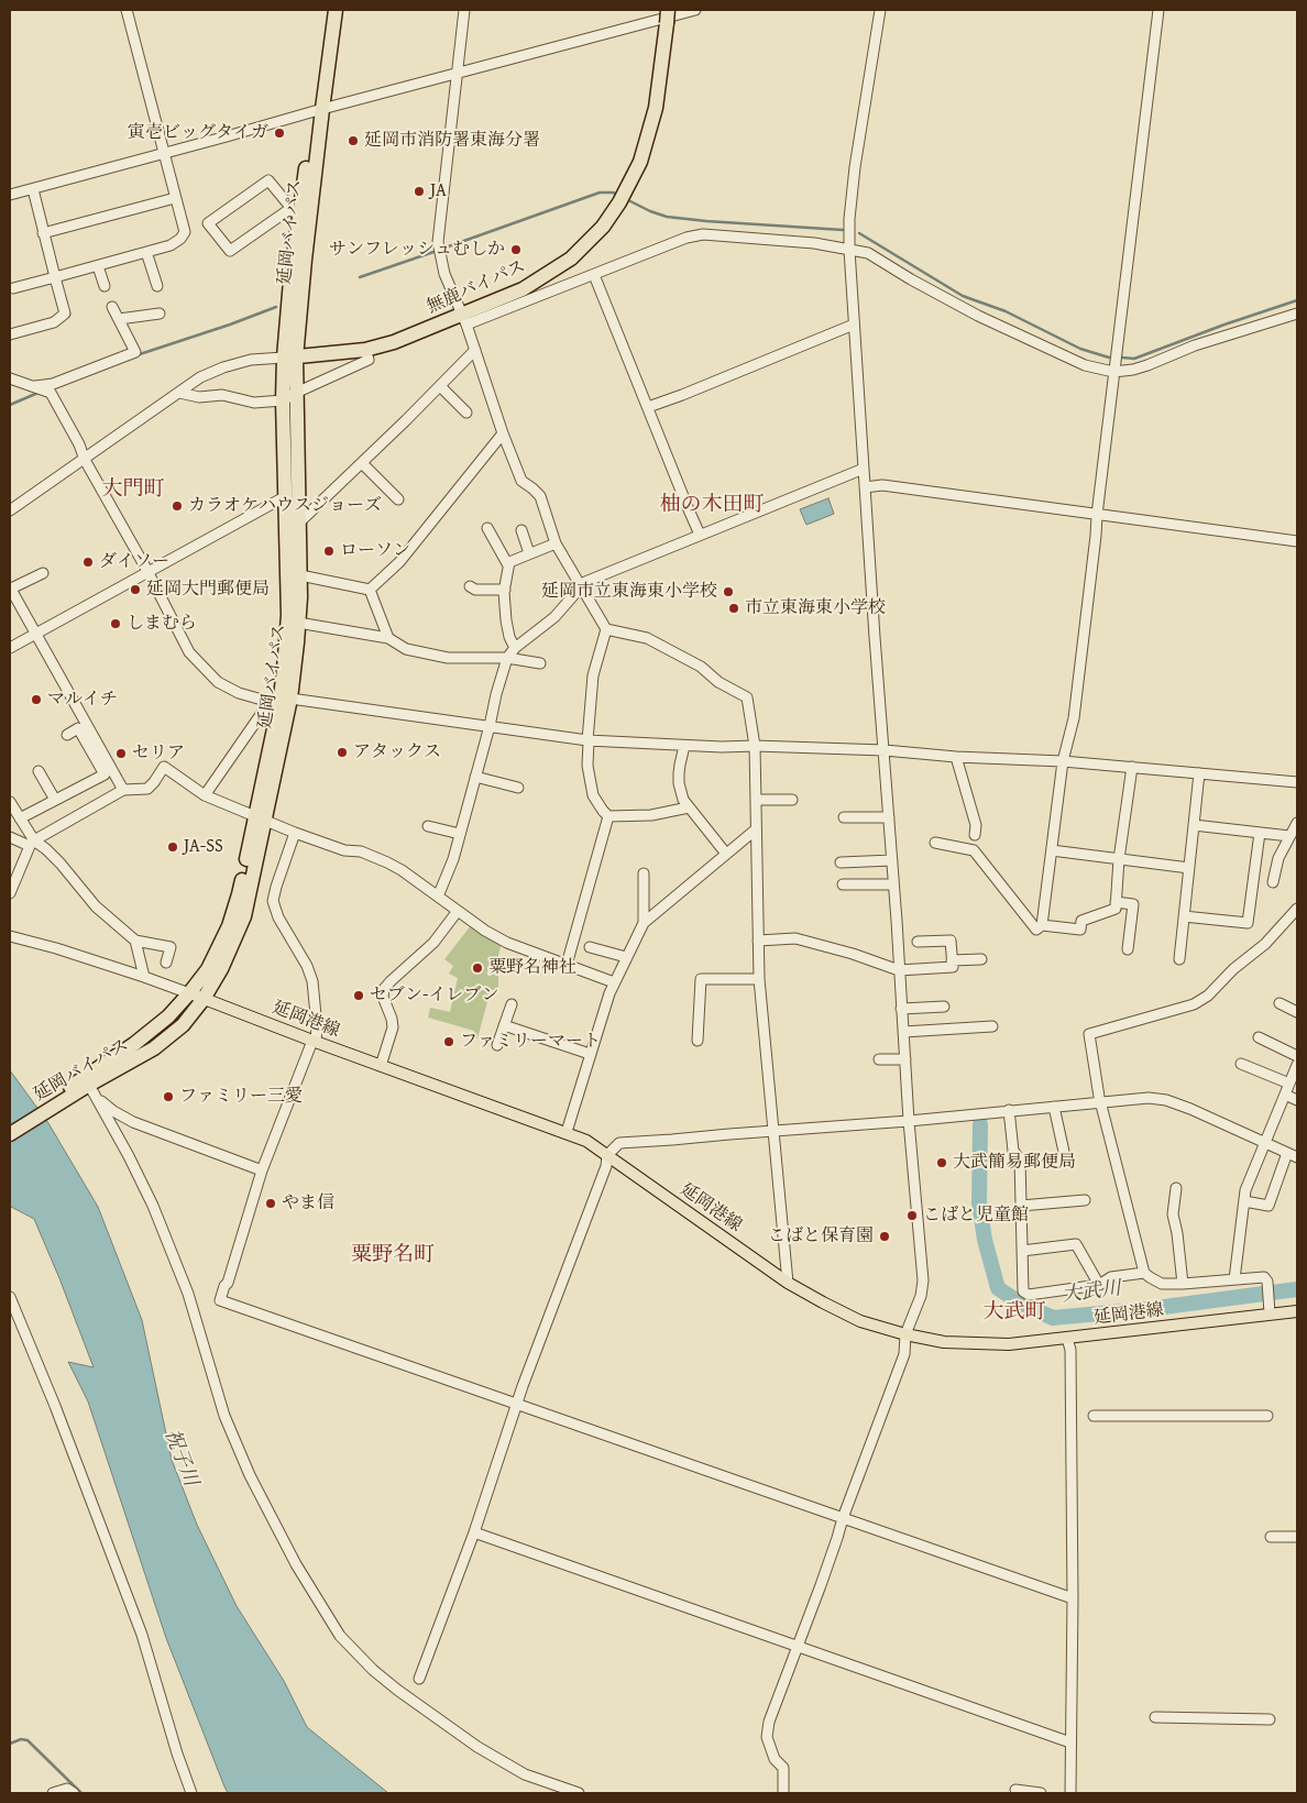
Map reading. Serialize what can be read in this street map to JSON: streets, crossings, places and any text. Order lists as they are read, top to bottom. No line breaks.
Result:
{"streets":{"highway":["延岡バイパス","無鹿バイパス"],"main road":["延岡港線"]},"crossings":[["延岡バイパス","無鹿バイパス"],["延岡バイパス","延岡港線"]],"districts":["大門町","柚の木田町","粟野名町","大武町"],"water":["大武川","祝子川"],"places":["寅壱ビッグタイガ","延岡市消防署東海分署","JA","サンフレッシュむしか","カラオケハウスジョーズ","ローソン","ダイソー","延岡大門郵便局","延岡市立東海東小学校","市立東海東小学校","しまむら","マルイチ","アタックス","セリア","JA-SS","粟野名神社","セブン-イレブン","ファミリーマート","ファミリー三愛","大武簡易郵便局","やま信","こばと児童館","こばと保育園"]}
